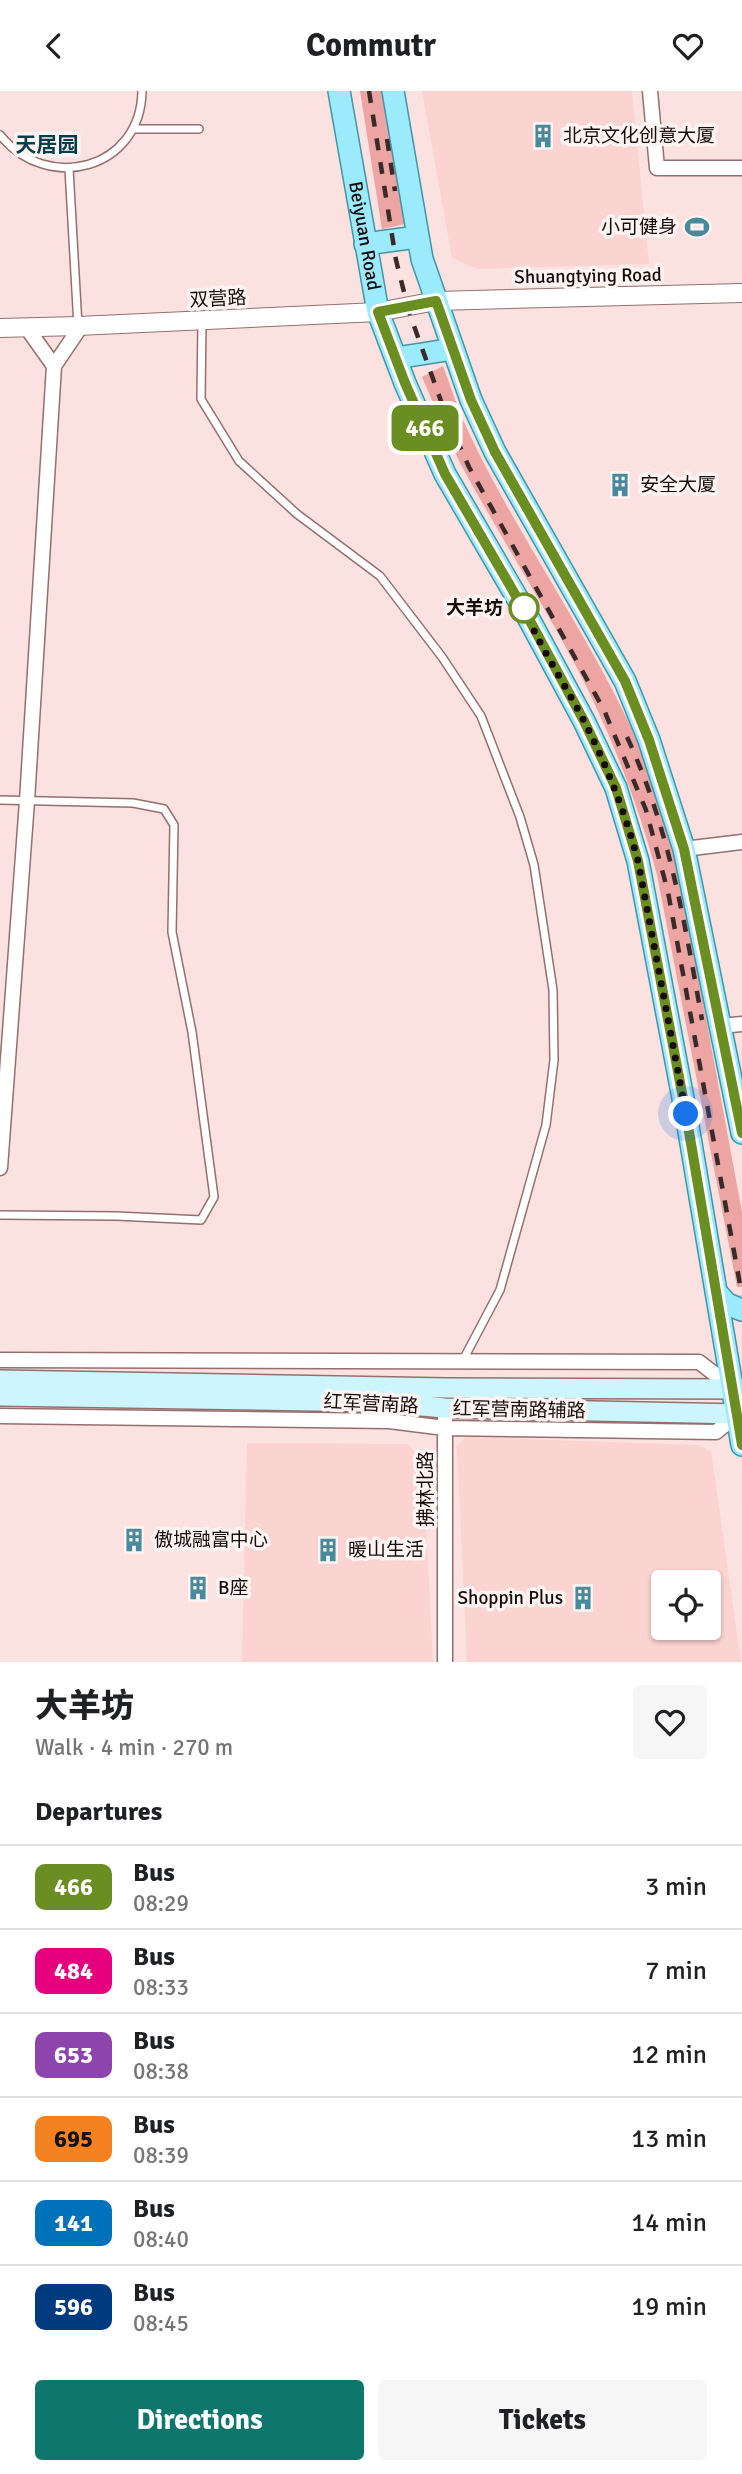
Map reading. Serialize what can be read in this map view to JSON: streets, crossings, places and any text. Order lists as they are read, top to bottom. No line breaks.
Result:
{"streets":{"main road":["Beiyuan Road","红军营南路"],"street":["Shuangtying Road","双营路","红军营南路辅路","拂林北路"]},"crossings":[["Beiyuan Road","双营路"],["Beiyuan Road","红军营南路"],["Beiyuan Road","红军营南路辅路"],["Shuangtying Road","双营路"],["红军营南路","红军营南路辅路"],["红军营南路","拂林北路"],["红军营南路辅路","拂林北路"]],"districts":["天居园"],"places":{"building":["北京文化创意大厦","安全大厦","傲城融富中心","暖山生活","B座","Shoppin Plus"],"sports":["小可健身"],"other":["大羊坊"]},"lines":["bus line 466"],"page":{"header":"Commutr","on_map":"466","heading":[["大羊坊","Walk · 4 min · 270 m"],"Departures"],"list":[{"mark":"466","name":"Bus","note":"08:29","value":"3 min"},{"mark":"484","name":"Bus","note":"08:33","value":"7 min"},{"mark":"653","name":"Bus","note":"08:38","value":"12 min"},{"mark":"695","name":"Bus","note":"08:39","value":"13 min"},{"mark":"141","name":"Bus","note":"08:40","value":"14 min"},{"mark":"596","name":"Bus","note":"08:45","value":"19 min"}],"buttons":["Directions","Tickets"]}}
